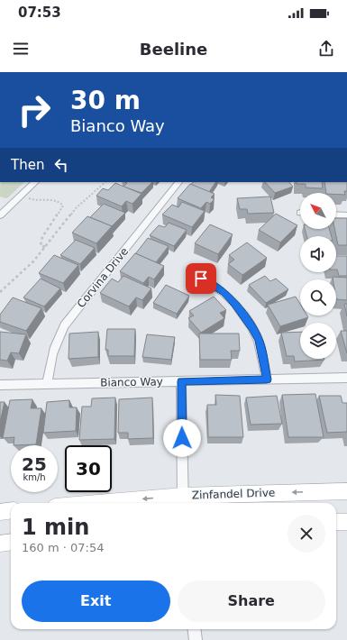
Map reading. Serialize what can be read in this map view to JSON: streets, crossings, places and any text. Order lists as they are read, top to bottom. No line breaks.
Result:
{"streets":{"street":["Corvina Drive","Bianco Way","Zinfandel Drive"]},"crossings":[["Corvina Drive","Bianco Way"]],"one_way":["Zinfandel Drive"],"north":"top left","page":{"status":"07:53","header":"Beeline","turn":["30 m","Bianco Way"],"then":"Then","speed":"25 km/h","limit":"30","heading":["1 min","160 m · 07:54"],"buttons":["Exit","Share"]}}
